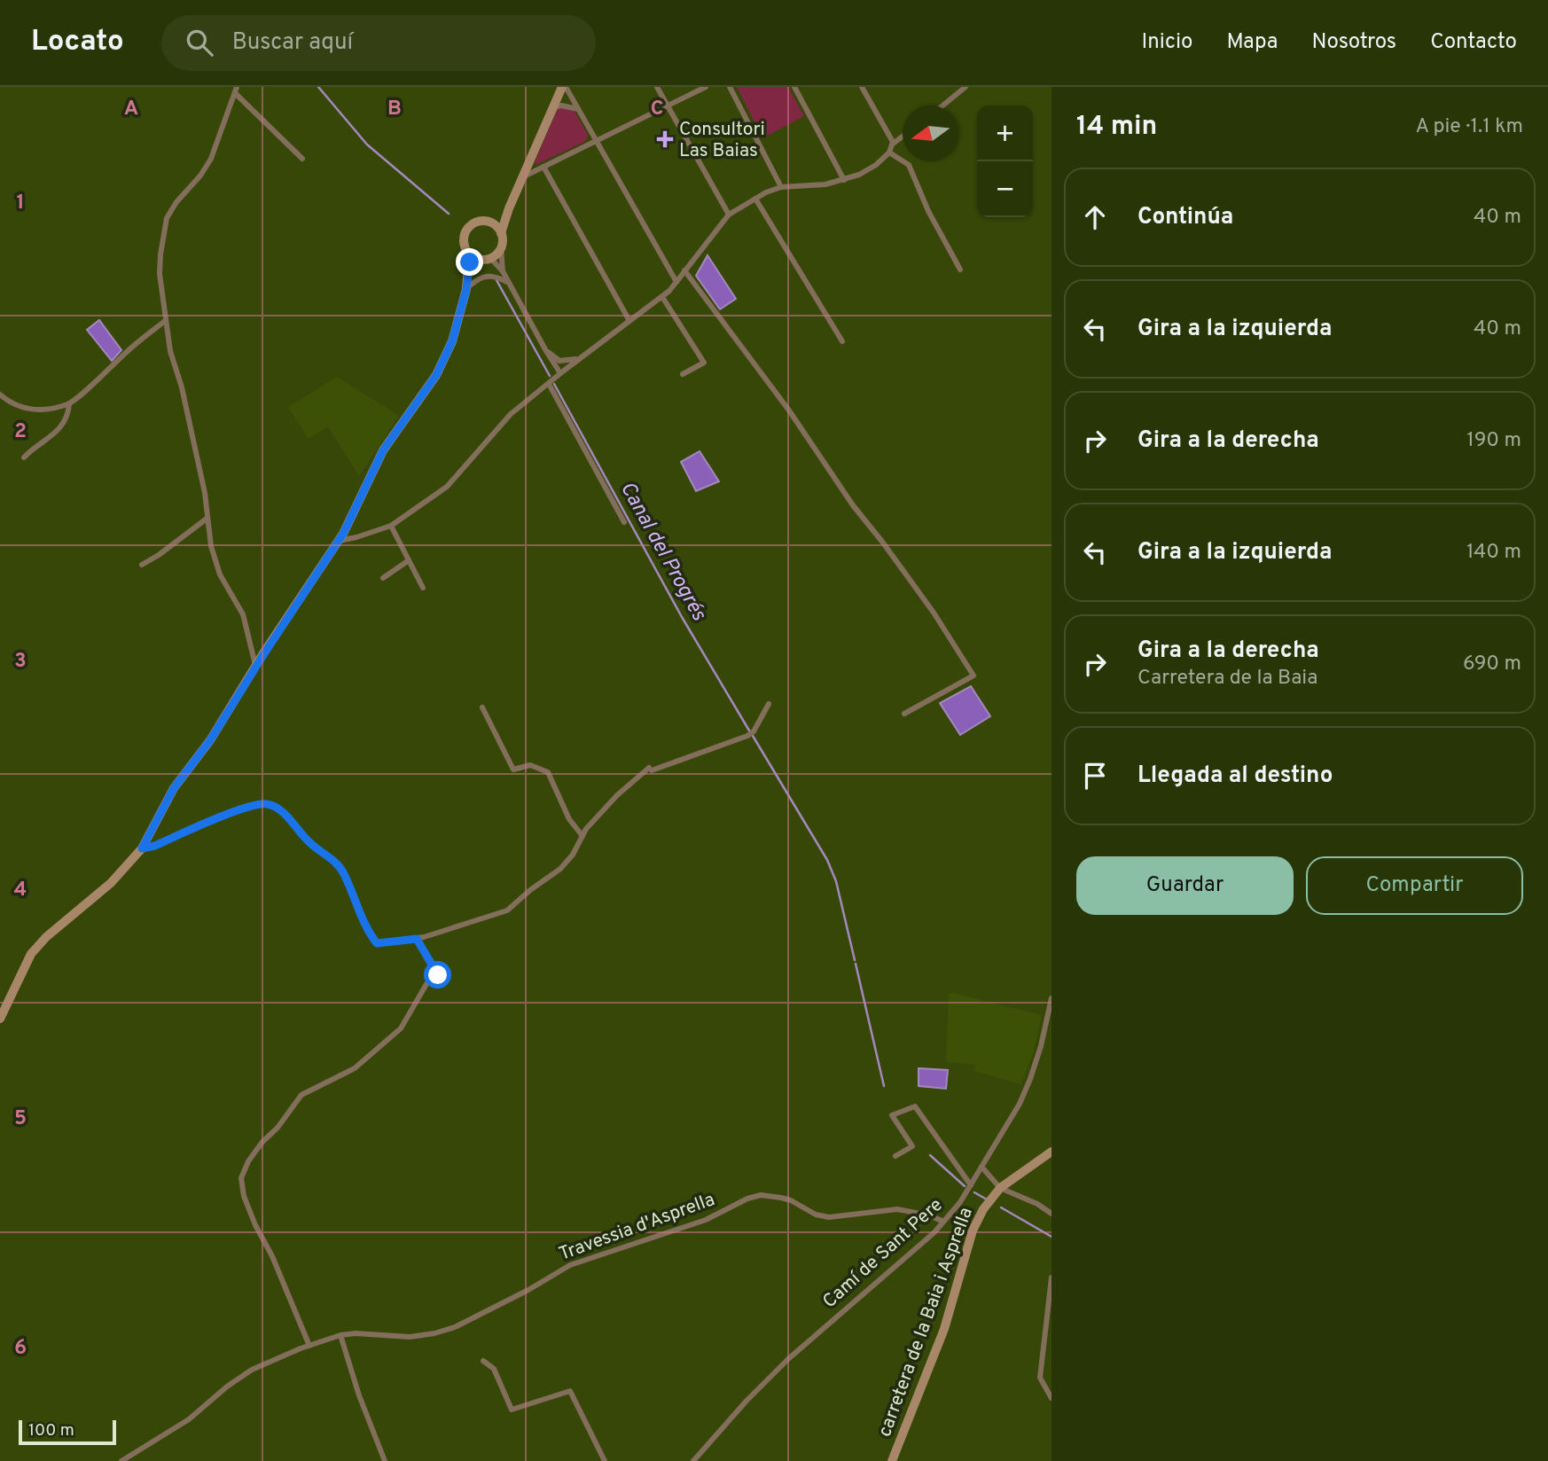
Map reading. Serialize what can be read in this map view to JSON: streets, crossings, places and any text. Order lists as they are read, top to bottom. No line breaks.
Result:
{"streets":{"main road":["carretera de la Baia i Asprella"],"street":["Travessia d'Asprella","Camí de Sant Pere"]},"crossings":[["Travessia d'Asprella","Camí de Sant Pere"]],"water":["Canal del Progrés"],"places":{"health":["Consultori Las Baias"]},"scale_bar":"100 m","north":"left","page":{"header":"Locato","search":"Buscar aquí","nav":["Inicio","Mapa","Nosotros","Contacto"],"heading":["14 min","A pie · 1.1 km"],"map_buttons":["+","−"],"list":[["Continúa","40 m"],["Gira a la izquierda","40 m"],["Gira a la derecha","190 m"],["Gira a la izquierda","140 m"],["Gira a la derecha","Carretera de la Baia","690 m"],"Llegada al destino"],"buttons":["Guardar","Compartir"],"scale":"100 m"},"grid":{"columns":["A","B","C"],"rows":["1","2","3","4","5","6"]}}
